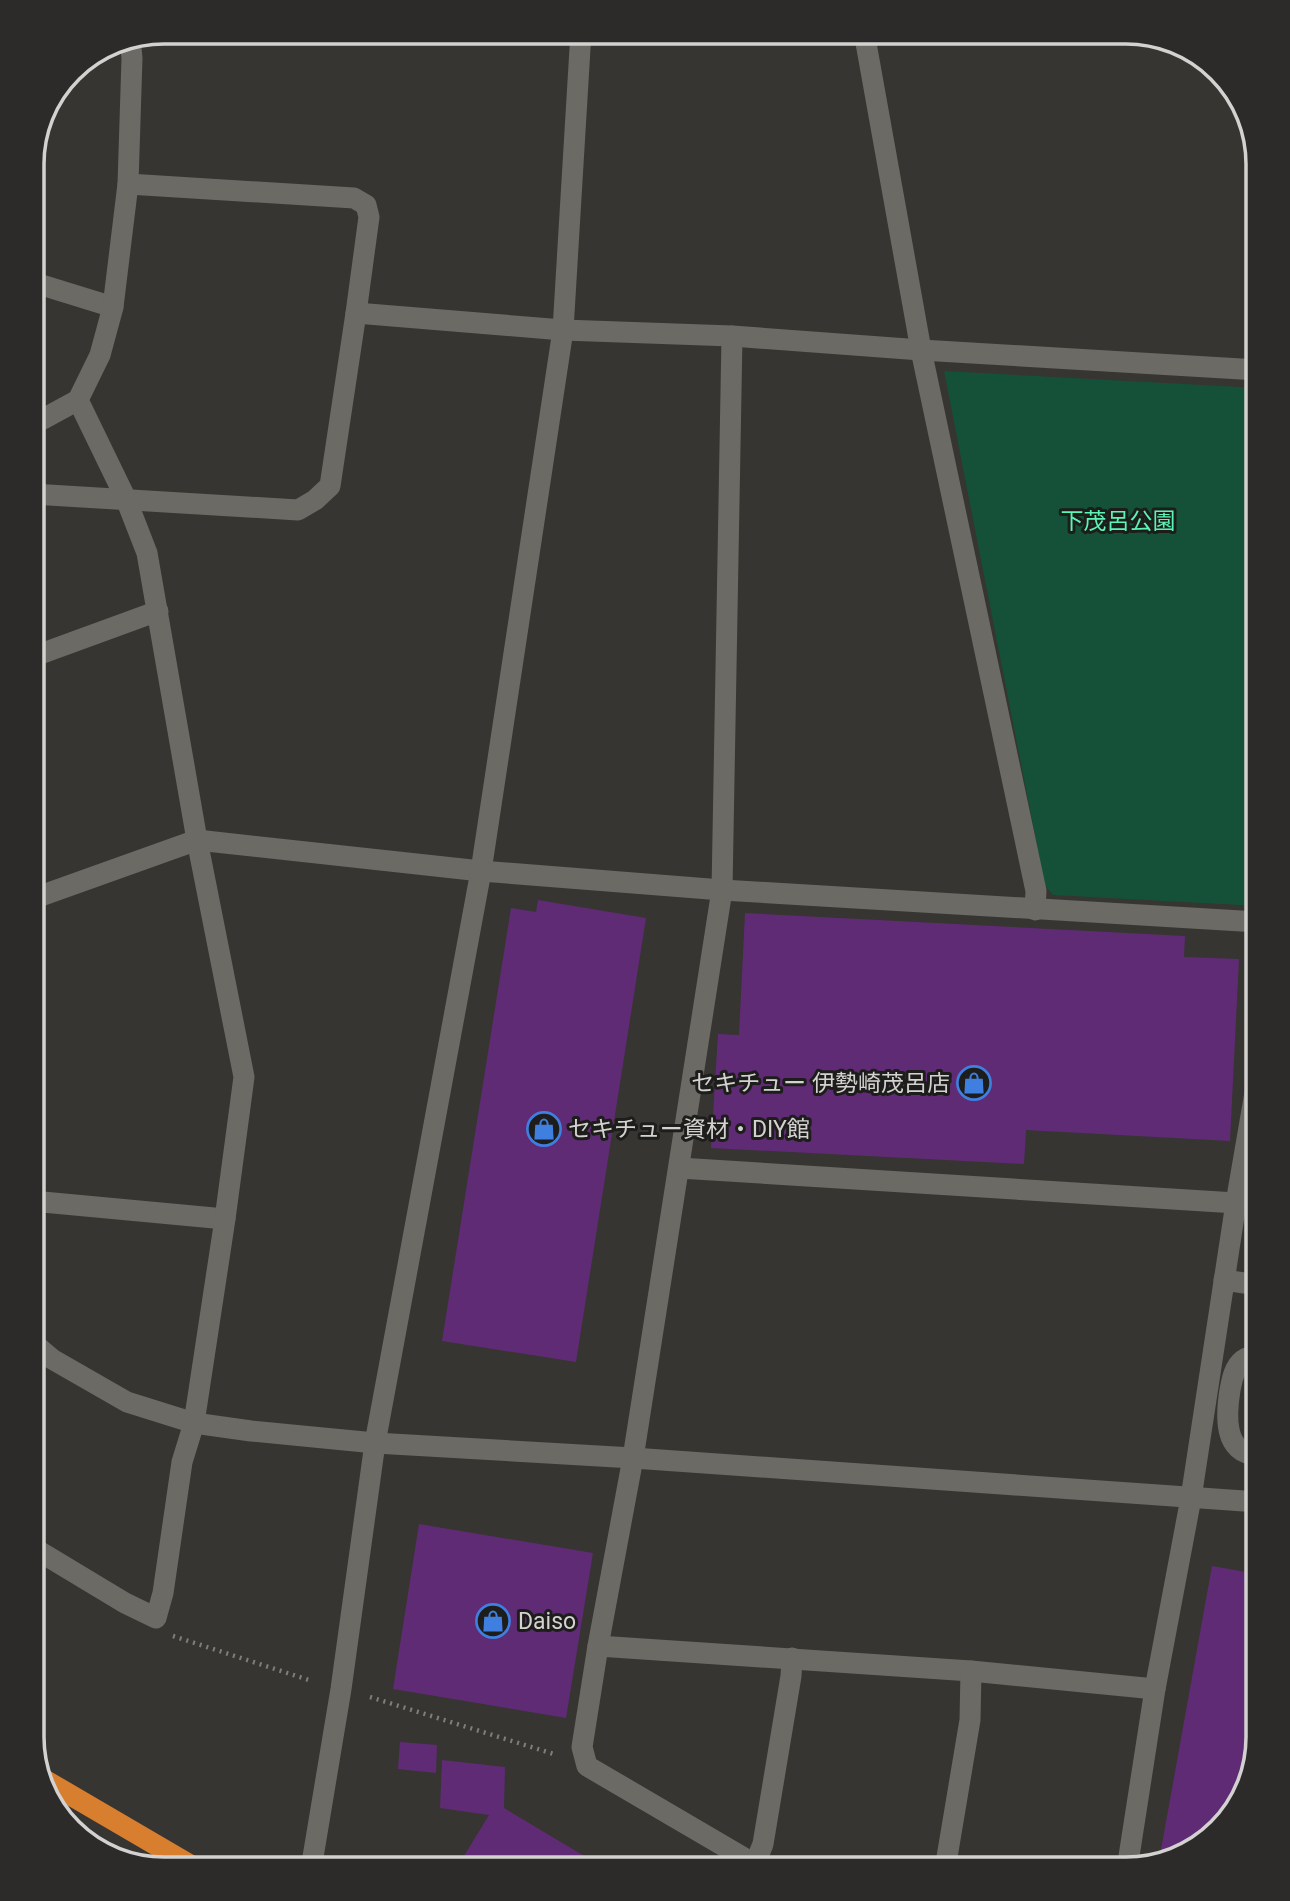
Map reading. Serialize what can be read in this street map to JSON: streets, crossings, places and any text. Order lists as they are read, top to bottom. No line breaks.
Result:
{"parks":["下茂呂公園"],"places":{"shop":["セキチュー 伊勢崎茂呂店","セキチュー資材・DIY館","Daiso"]}}
